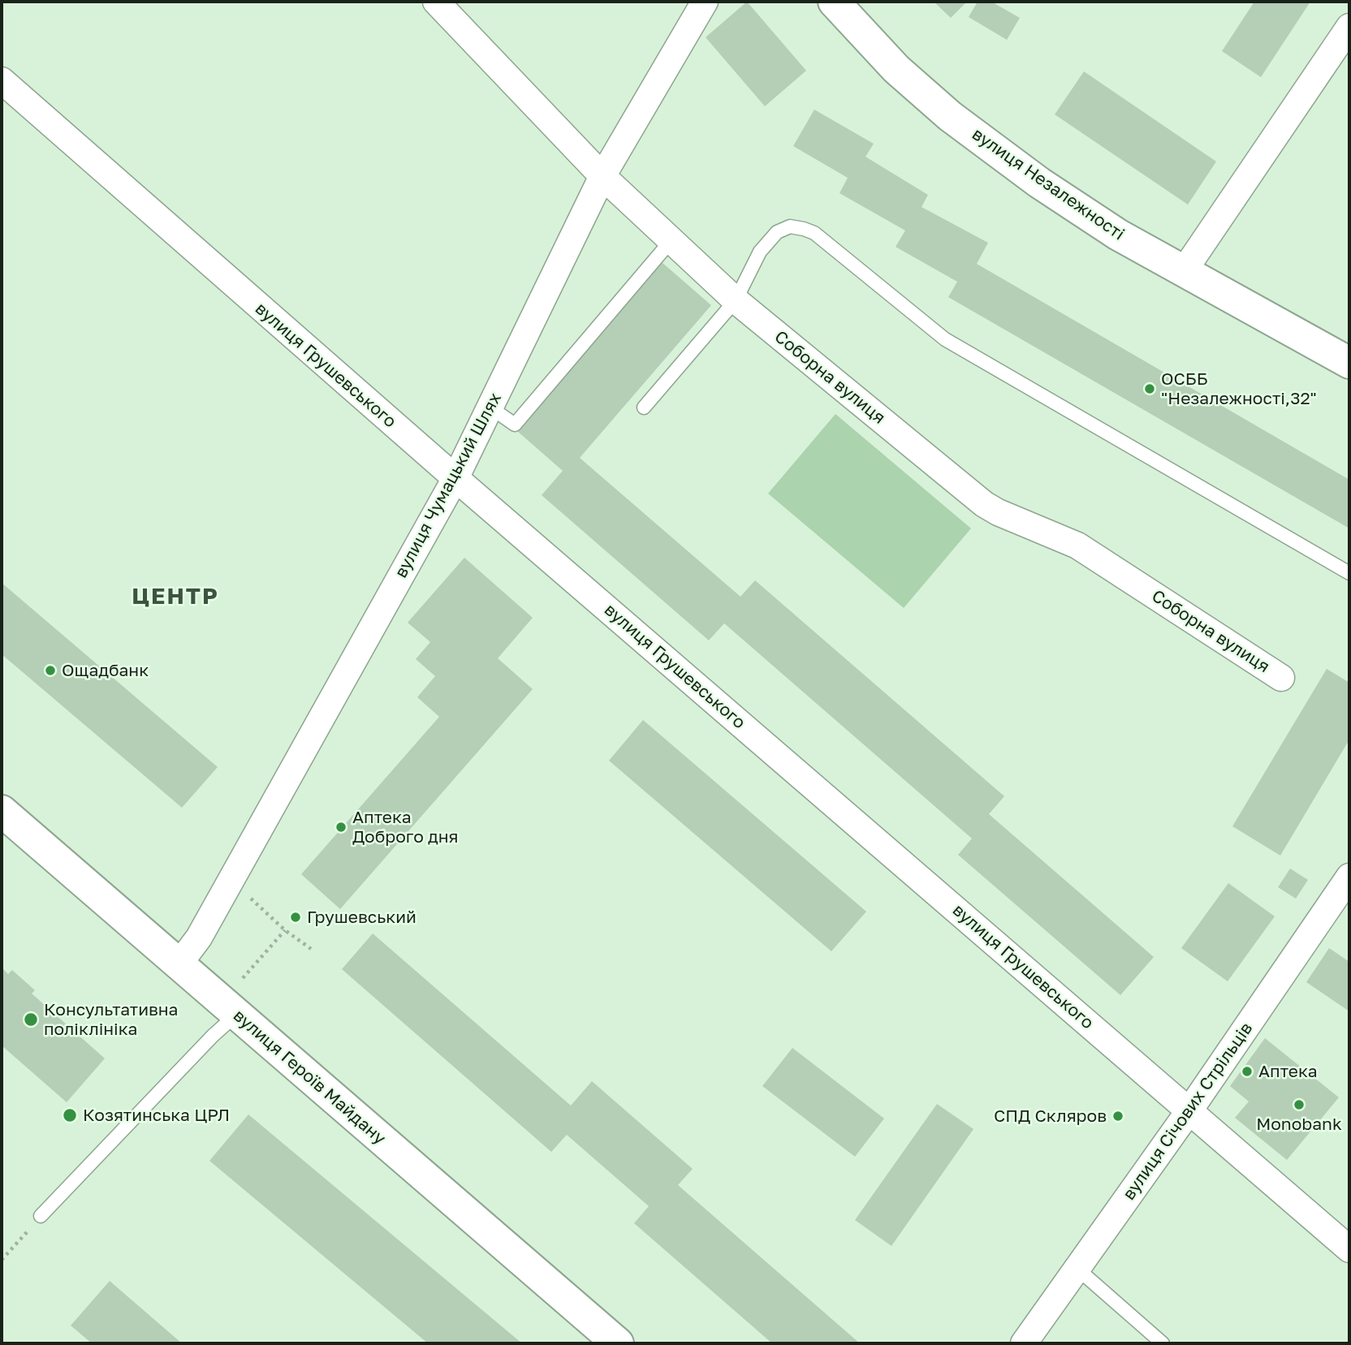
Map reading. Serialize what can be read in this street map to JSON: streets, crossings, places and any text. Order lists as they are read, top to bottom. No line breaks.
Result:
{"streets":{"street":["вулиця Незалежності","вулиця Грушевського","Соборна вулиця","вулиця Чумацький Шлях","вулиця Героїв Майдану","вулиця Січових Стрільців"]},"crossings":[["вулиця Грушевського","вулиця Чумацький Шлях"],["вулиця Грушевського","вулиця Січових Стрільців"],["вулиця Чумацький Шлях","вулиця Героїв Майдану"]],"districts":["ЦЕНТР"],"places":["ОСББ \"Незалежності,32\"","Ощадбанк","Аптека Доброго дня","Грушевський","Консультативна поліклініка","Аптека","Monobank","Козятинська ЦРЛ","СПД Скляров"]}
